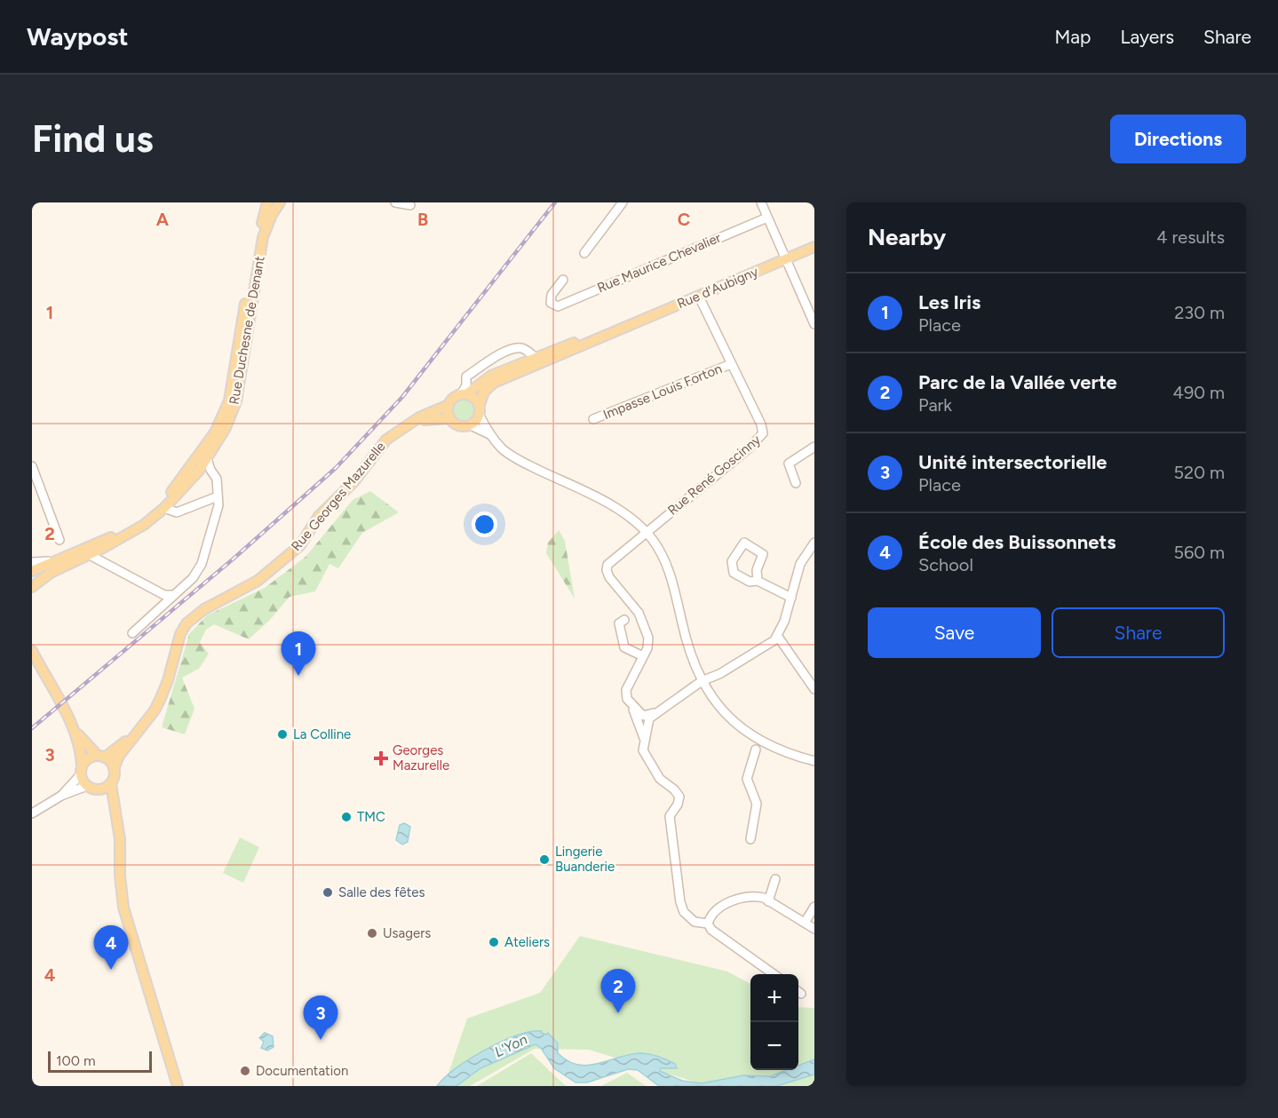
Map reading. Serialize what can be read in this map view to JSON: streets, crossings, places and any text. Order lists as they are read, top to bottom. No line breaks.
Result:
{"streets":{"main road":["Rue d'Aubigny","Rue Duchesne de Denant","Rue Georges Mazurelle"],"street":["Rue Maurice Chevalier","Impasse Louis Forton","Rue René Goscinny"]},"crossings":[["Rue d'Aubigny","Rue René Goscinny"],["Rue d'Aubigny","Rue Georges Mazurelle"],["Impasse Louis Forton","Rue René Goscinny"]],"water":["L'Yon"],"places":{"other":["La Colline","TMC","Lingerie Buanderie","Salle des fêtes","Usagers","Ateliers","Documentation"],"health":["Georges Mazurelle"]},"scale_bar":"100 m","page":{"header":"Waypost","nav":["Map","Layers","Share"],"buttons":["Directions",["Save","Share"]],"title":"Find us","heading":["Nearby","4 results"],"list":[{"mark":"1","name":"Les Iris","note":"Place","value":"230 m"},{"mark":"2","name":"Parc de la Vallée verte","note":"Park","value":"490 m"},{"mark":"3","name":"Unité intersectorielle","note":"Place","value":"520 m"},{"mark":"4","name":"École des Buissonnets","note":"School","value":"560 m"}],"pins":["1","4","2","3"],"map_buttons":["+","−"],"scale":"100 m"},"grid":{"columns":["A","B","C"],"rows":["1","2","3","4"]}}
